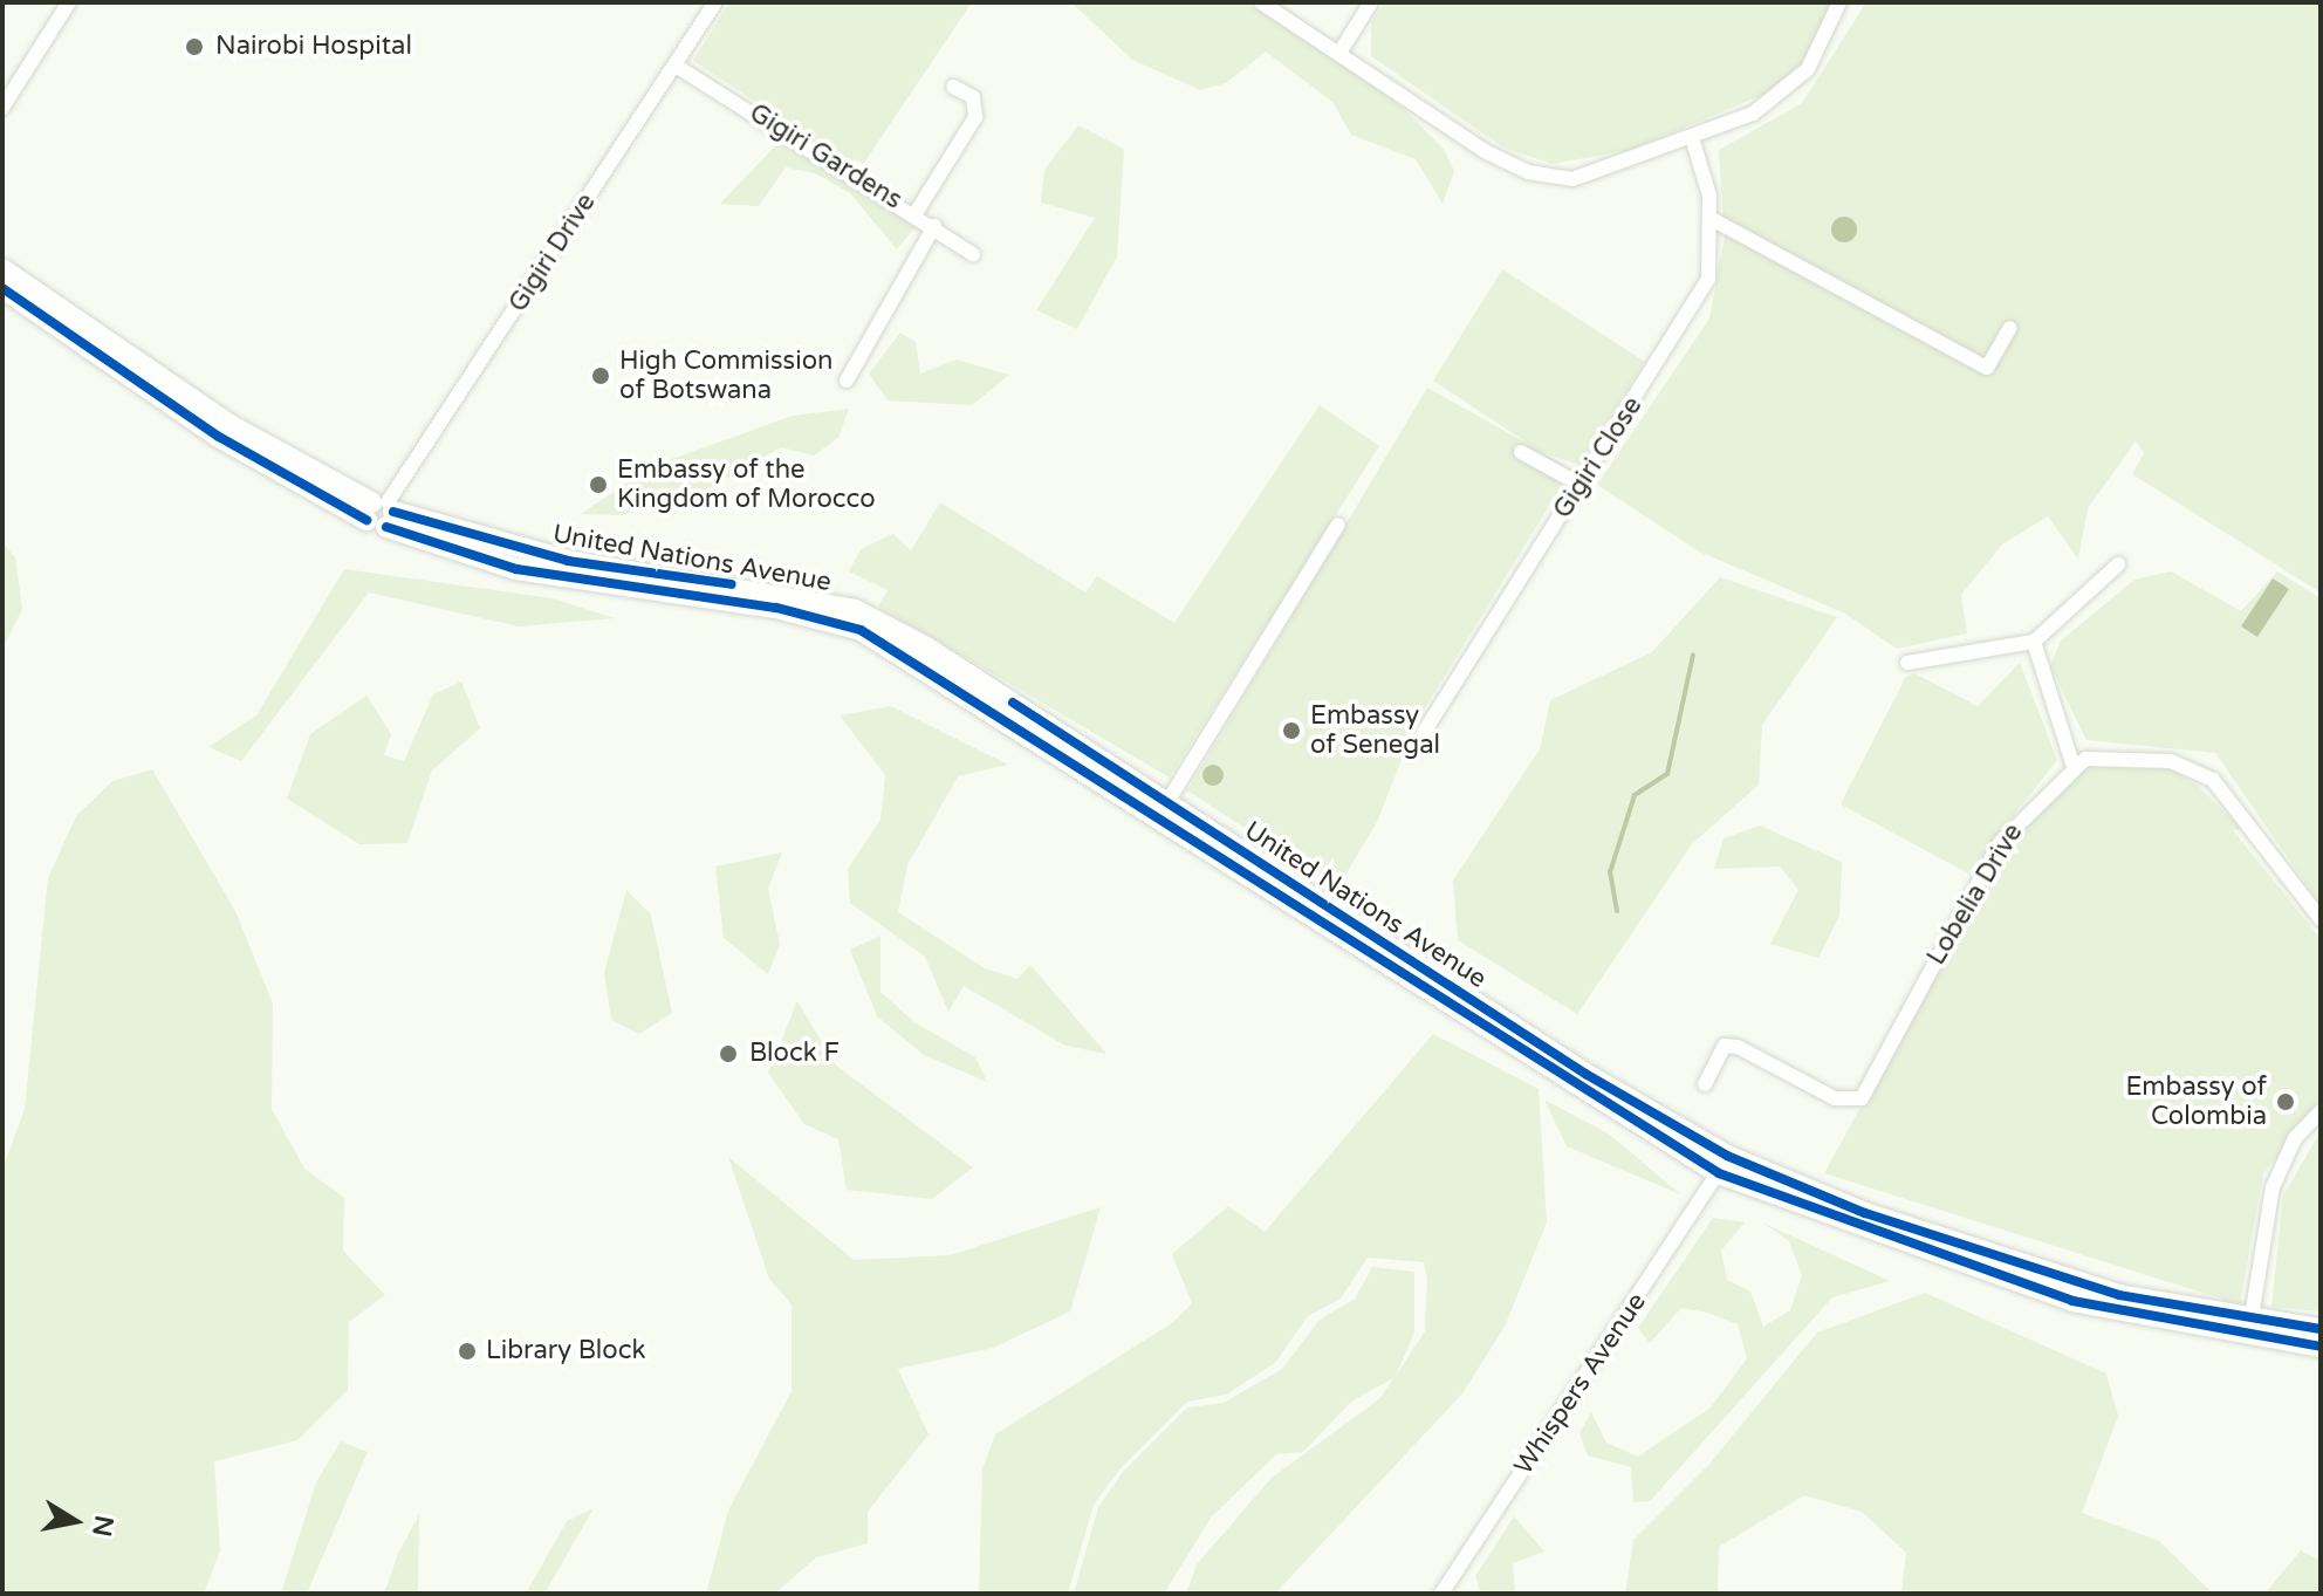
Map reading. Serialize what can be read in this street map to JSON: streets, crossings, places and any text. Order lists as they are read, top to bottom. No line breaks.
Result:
{"streets":{"street":["Gigiri Gardens","Gigiri Drive","Gigiri Close","United Nations Avenue","Lobelia Drive","Whispers Avenue"]},"crossings":[["Gigiri Gardens","Gigiri Drive"],["Gigiri Drive","United Nations Avenue"],["United Nations Avenue","Whispers Avenue"]],"places":["Nairobi Hospital","High Commission of Botswana","Embassy of the Kingdom of Morocco","Embassy of Senegal","Block F","Embassy of Colombia","Library Block"],"north":"right"}
